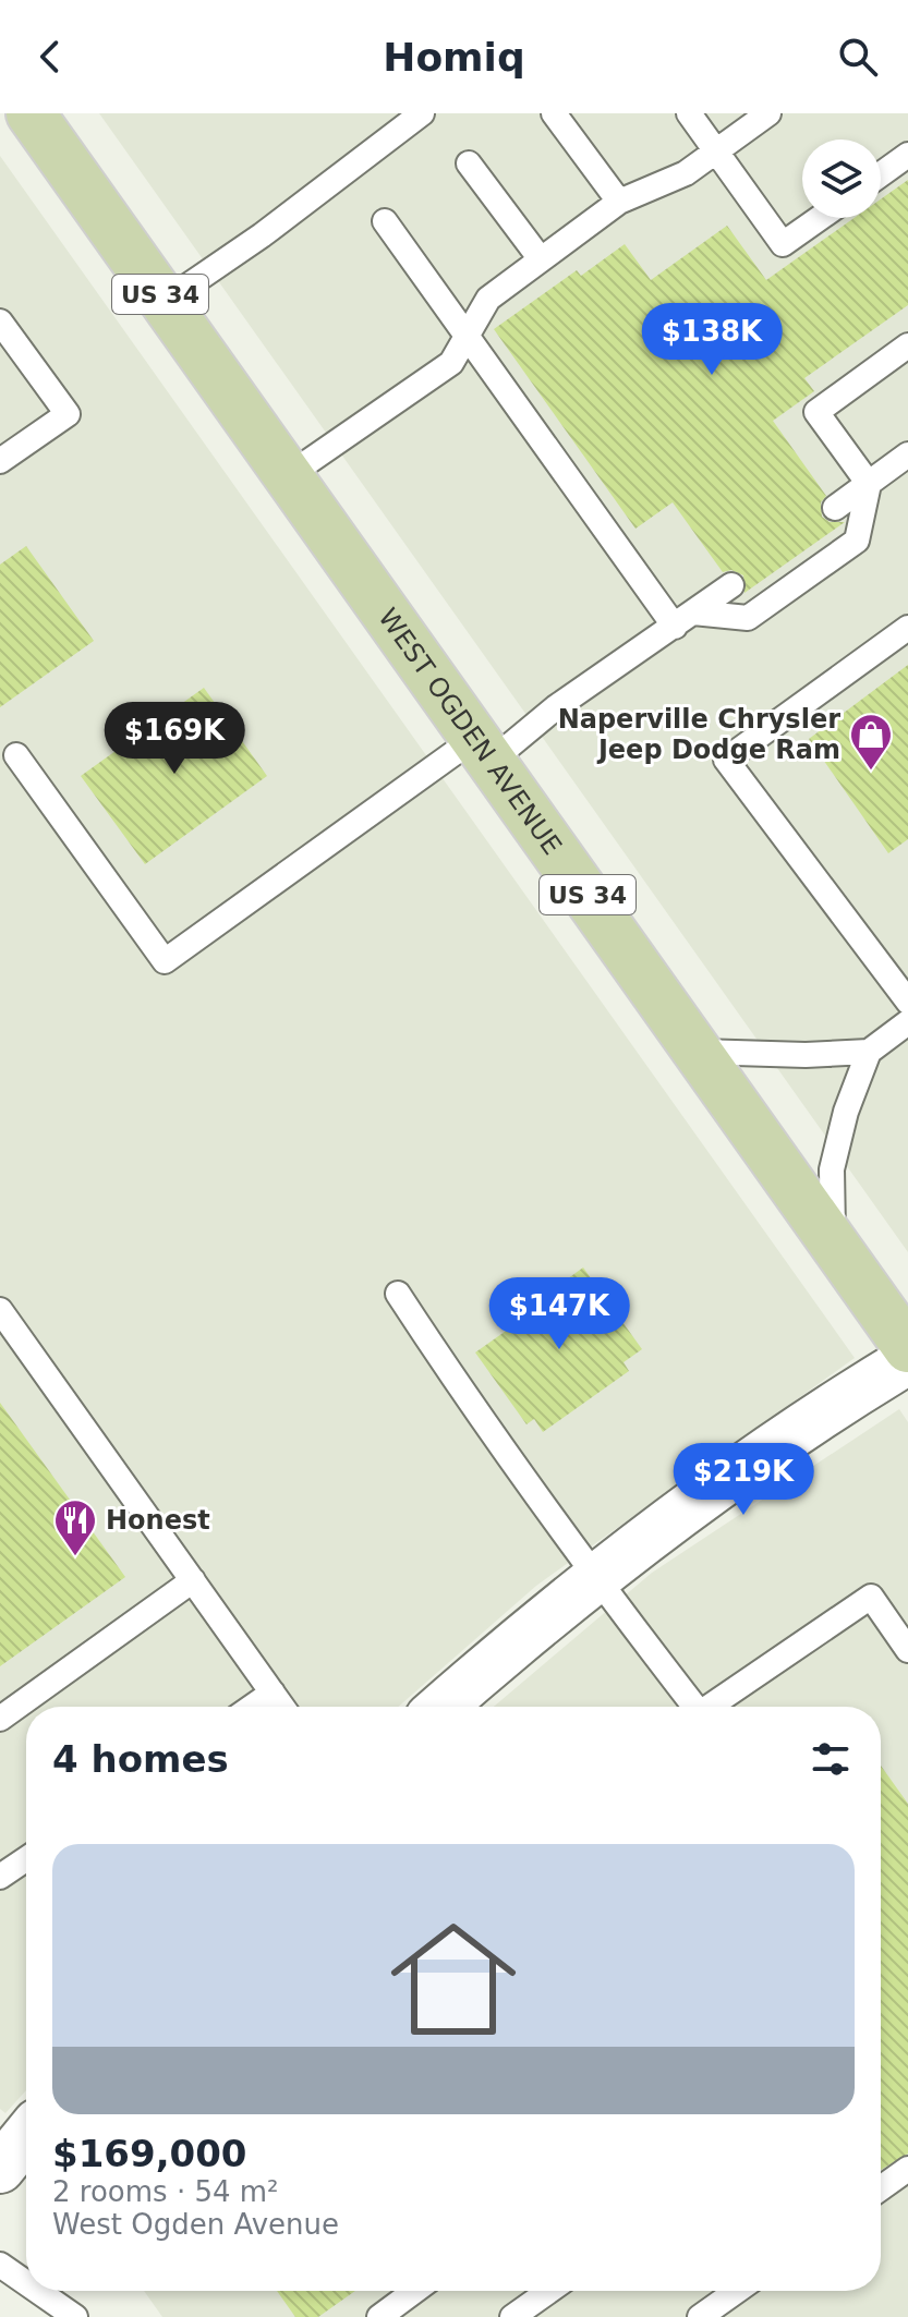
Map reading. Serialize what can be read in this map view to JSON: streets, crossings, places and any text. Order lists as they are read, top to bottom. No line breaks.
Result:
{"streets":{"main road":["US 34","WEST OGDEN AVENUE"]},"places":{"shop":["Naperville Chrysler Jeep Dodge Ram"],"restaurant":["Honest"]},"page":{"header":"Homiq","price":["$138K","$169K","$147K","$219K"],"heading":"4 homes","list":[{"name":"$169,000","note":"2 rooms · 54 m² · West Ogden Avenue"}]}}
